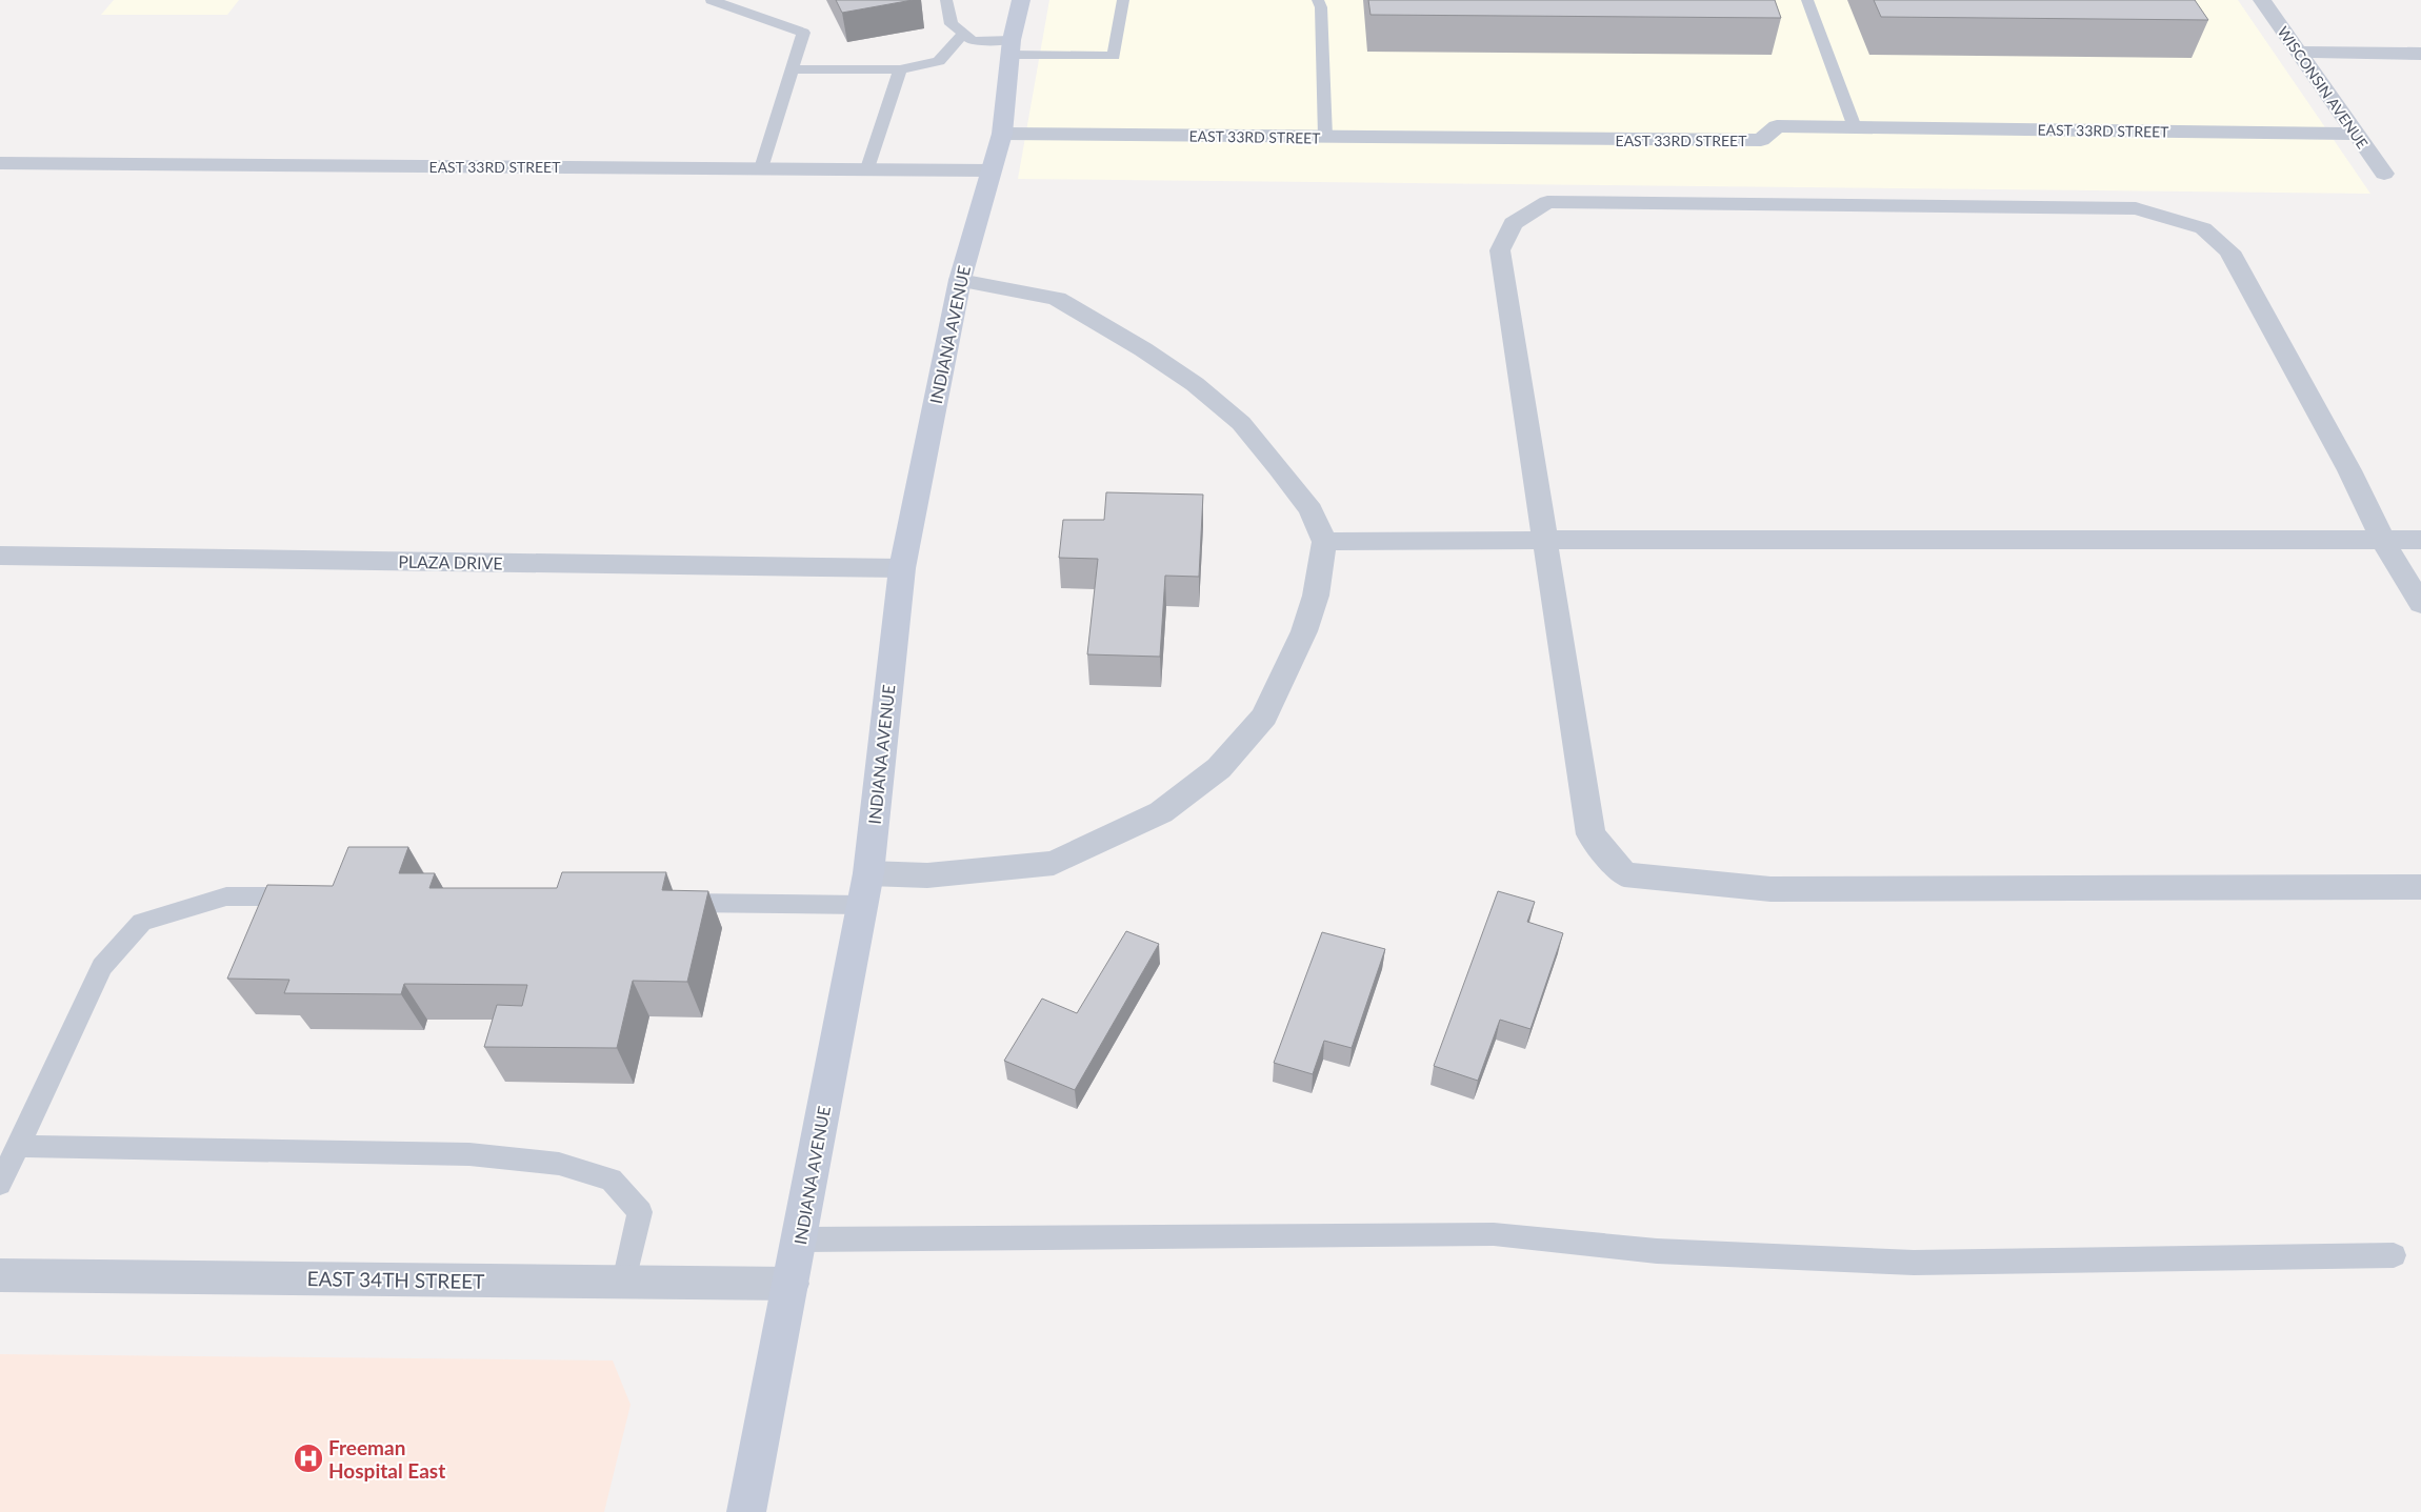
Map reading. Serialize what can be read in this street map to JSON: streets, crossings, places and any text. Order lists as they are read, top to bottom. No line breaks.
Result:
{"streets":{"street":["WISCONSIN AVENUE","EAST 33RD STREET","INDIANA AVENUE","PLAZA DRIVE","EAST 34TH STREET"]},"crossings":[["WISCONSIN AVENUE","EAST 33RD STREET"],["EAST 33RD STREET","INDIANA AVENUE"],["INDIANA AVENUE","PLAZA DRIVE"],["INDIANA AVENUE","EAST 34TH STREET"]],"places":{"hospital":["Freeman Hospital East"]}}
